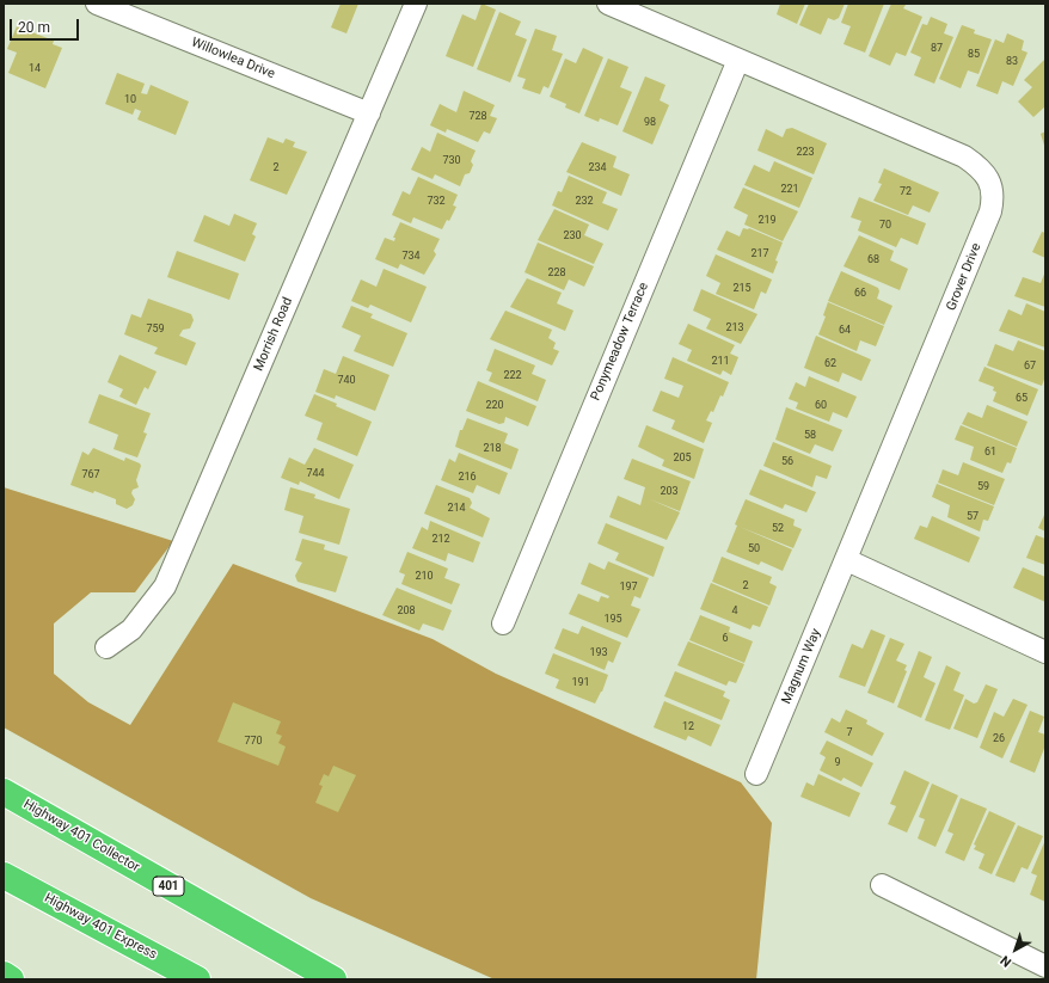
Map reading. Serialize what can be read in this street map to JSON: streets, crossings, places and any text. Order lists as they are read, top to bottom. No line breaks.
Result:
{"streets":{"highway":["Highway 401 Collector","401","Highway 401 Express"],"street":["Willowlea Drive","Grover Drive","Morrish Road","Ponymeadow Terrace","Magnum Way"]},"crossings":[["Willowlea Drive","Morrish Road"],["Grover Drive","Ponymeadow Terrace"],["Grover Drive","Magnum Way"]],"house_numbers":["87","85","83","14","10","728","98","223","730","2","234","221","72","732","232","219","70","230","217","734","68","228","215","66","213","759","64","211","62","67","222","740","65","220","60","58","218","61","205","56","744","767","216","59","203","214","57","52","212","50","210","2","197","208","4","195","6","193","191","12","7","26","770","9"],"scale_bar":"20 m","north":"bottom left"}
